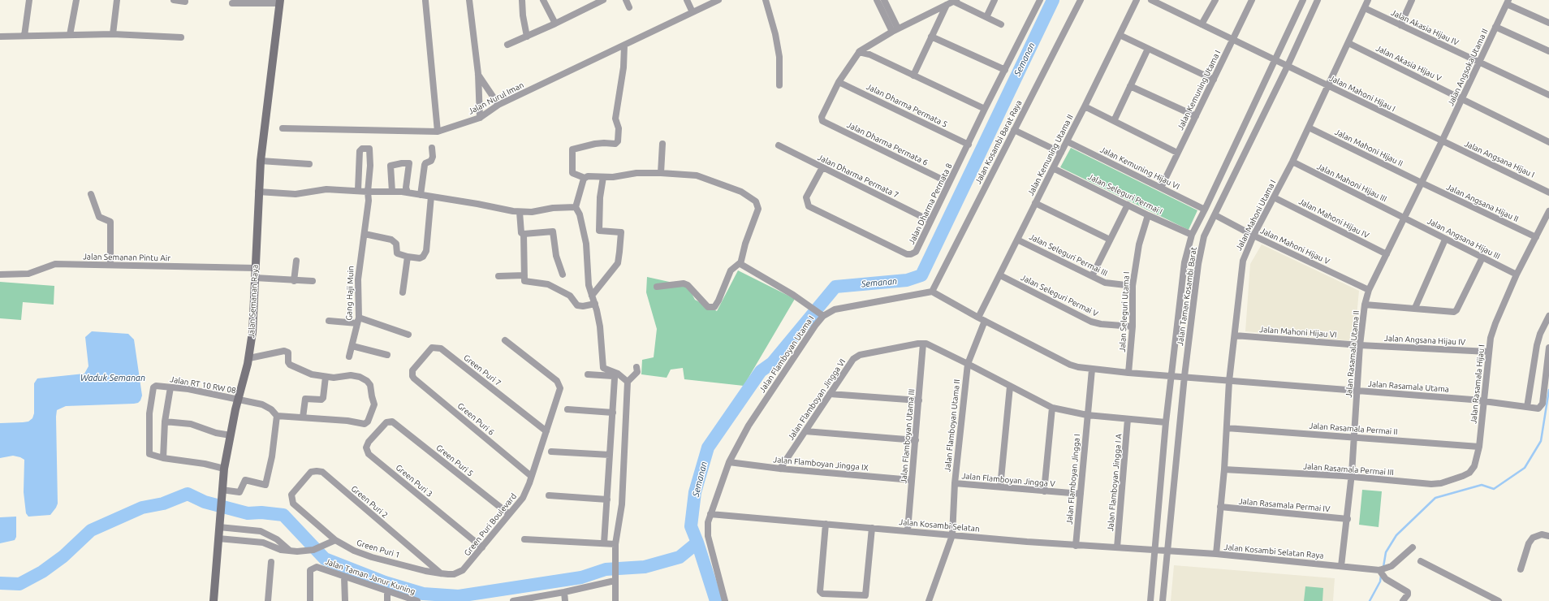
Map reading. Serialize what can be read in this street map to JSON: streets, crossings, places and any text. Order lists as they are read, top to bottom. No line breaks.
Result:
{"streets":{"street":["Jalan Akasia Hijau IV","Jalan Akasia Hijau V","Jalan Angsoka Utama II","Jalan Kemuning Utama I","Jalan Mahoni Hijau I","Jalan Nurul Iman","Jalan Dharma Permata 5","Jalan Kosambi Barat Raya","Jalan Dharma Permata 6","Jalan Mahoni Hijau II","Jalan Kemuning Utama II","Jalan Angsana Hijau I","Jalan Kemuning Hijau VI","Jalan Dharma Permata 7","Jalan Mahoni Hijau III","Jalan Seleguri Permai I","Jalan Angsana Hijau II","Jalan Dharma Permata 8","Jalan Mahoni Utama I","Jalan Mahoni Hijau IV","Jalan Angsana Hijau III","Jalan Mahoni Hijau V","Jalan Seleguri Permai III","Jalan Semanan Pintu Air","Gang Haji Muin","Jalan Seleguri Permai V","Jalan Taman Kosambi Barat","Jalan Semanan Raya","Jalan Seleguri Utama I","Jalan Mahoni Hijau VI","Jalan Angsana Hijau IV","Jalan Flamboyan Utama I","Jalan Rasamala Utama II","Green Puri 7","Jalan Rasamala Hijau I","Jalan RT 10 RW 08","Jalan Rasamala Utama","Jalan Flamboyan Jingga VI","Green Puri 6","Jalan Flamboyan Utama II","Jalan Rasamala Permai II","Jalan Flamboyan Utama III","Green Puri 5","Jalan Flamboyan Jingga IX","Jalan Rasamala Permai III","Jalan Flamboyan Jingga I","Jalan Flamboyan Jingga V","Green Puri 3","Jalan Flamboyan Jingga I A","Green Puri 2","Jalan Rasamala Permai IV","Green Puri Boulevard","Jalan Kosambi Selatan","Green Puri 1","Jalan Kosambi Selatan Raya","Jalan Taman Janur Kuning"]},"crossings":[["Jalan Akasia Hijau IV","Jalan Angsoka Utama II"],["Jalan Akasia Hijau IV","Jalan Mahoni Utama I"],["Jalan Akasia Hijau V","Jalan Angsoka Utama II"],["Jalan Akasia Hijau V","Jalan Mahoni Utama I"],["Jalan Angsoka Utama II","Jalan Mahoni Hijau I"],["Jalan Angsoka Utama II","Jalan Angsana Hijau I"],["Jalan Angsoka Utama II","Jalan Rasamala Utama II"],["Jalan Kemuning Utama I","Jalan Mahoni Hijau I"],["Jalan Kemuning Utama I","Jalan Kemuning Hijau VI"],["Jalan Mahoni Hijau I","Jalan Angsana Hijau I"],["Jalan Mahoni Hijau I","Jalan Mahoni Utama I"],["Jalan Mahoni Hijau I","Jalan Taman Kosambi Barat"],["Jalan Mahoni Hijau I","Jalan Rasamala Utama II"],["Jalan Dharma Permata 5","Jalan Dharma Permata 6"],["Jalan Dharma Permata 5","Jalan Dharma Permata 8"],["Jalan Kosambi Barat Raya","Jalan Flamboyan Utama I"],["Jalan Dharma Permata 6","Jalan Dharma Permata 8"],["Jalan Mahoni Hijau II","Jalan Angsana Hijau II"],["Jalan Mahoni Hijau II","Jalan Mahoni Utama I"],["Jalan Mahoni Hijau II","Jalan Rasamala Utama II"],["Jalan Kemuning Utama II","Jalan Kemuning Hijau VI"],["Jalan Kemuning Utama II","Jalan Seleguri Permai I"],["Jalan Kemuning Utama II","Jalan Seleguri Permai III"],["Jalan Kemuning Utama II","Jalan Seleguri Permai V"],["Jalan Angsana Hijau I","Jalan Rasamala Utama II"],["Jalan Kemuning Hijau VI","Jalan Taman Kosambi Barat"],["Jalan Dharma Permata 7","Jalan Dharma Permata 8"],["Jalan Mahoni Hijau III","Jalan Mahoni Utama I"],["Jalan Mahoni Hijau III","Jalan Angsana Hijau III"],["Jalan Mahoni Hijau III","Jalan Rasamala Utama II"],["Jalan Seleguri Permai I","Jalan Taman Kosambi Barat"],["Jalan Seleguri Permai I","Jalan Seleguri Utama I"],["Jalan Angsana Hijau II","Jalan Rasamala Utama II"],["Jalan Angsana Hijau II","Jalan Rasamala Hijau I"],["Jalan Mahoni Utama I","Jalan Mahoni Hijau IV"],["Jalan Mahoni Utama I","Jalan Mahoni Hijau V"],["Jalan Mahoni Utama I","Jalan Mahoni Hijau VI"],["Jalan Mahoni Utama I","Jalan Rasamala Utama"],["Jalan Mahoni Hijau IV","Jalan Rasamala Utama II"],["Jalan Angsana Hijau III","Jalan Rasamala Utama II"],["Jalan Angsana Hijau III","Jalan Rasamala Hijau I"],["Jalan Mahoni Hijau V","Jalan Taman Kosambi Barat"],["Jalan Mahoni Hijau V","Jalan Rasamala Utama II"],["Jalan Seleguri Permai III","Jalan Seleguri Utama I"],["Jalan Semanan Pintu Air","Jalan Semanan Raya"],["Jalan Seleguri Permai V","Jalan Seleguri Utama I"],["Jalan Taman Kosambi Barat","Jalan Rasamala Utama"],["Jalan Taman Kosambi Barat","Jalan Kosambi Selatan"],["Jalan Taman Kosambi Barat","Jalan Kosambi Selatan Raya"],["Jalan Semanan Raya","Jalan RT 10 RW 08"],["Jalan Mahoni Hijau VI","Jalan Angsana Hijau IV"],["Jalan Mahoni Hijau VI","Jalan Rasamala Utama II"],["Jalan Angsana Hijau IV","Jalan Rasamala Utama II"],["Jalan Angsana Hijau IV","Jalan Rasamala Hijau I"],["Jalan Flamboyan Utama I","Jalan Flamboyan Jingga IX"],["Jalan Flamboyan Utama I","Jalan Kosambi Selatan"],["Jalan Rasamala Utama II","Jalan Rasamala Utama"],["Jalan Rasamala Utama II","Jalan Rasamala Permai II"],["Jalan Rasamala Utama II","Jalan Rasamala Permai III"],["Jalan Rasamala Utama II","Jalan Rasamala Permai IV"],["Jalan Rasamala Utama II","Jalan Kosambi Selatan Raya"],["Green Puri 7","Green Puri 6"],["Green Puri 7","Green Puri Boulevard"],["Jalan Rasamala Hijau I","Jalan Rasamala Utama"],["Jalan Rasamala Hijau I","Jalan Rasamala Permai II"],["Jalan Rasamala Hijau I","Jalan Rasamala Permai III"],["Jalan Flamboyan Jingga VI","Jalan Flamboyan Utama III"],["Jalan Flamboyan Jingga VI","Jalan Flamboyan Jingga IX"],["Green Puri 6","Green Puri Boulevard"],["Jalan Flamboyan Utama II","Jalan Flamboyan Jingga V"],["Jalan Flamboyan Utama II","Jalan Kosambi Selatan"],["Jalan Flamboyan Utama III","Jalan Flamboyan Jingga IX"],["Jalan Flamboyan Utama III","Jalan Kosambi Selatan"],["Green Puri 5","Green Puri 3"],["Green Puri 5","Green Puri Boulevard"],["Jalan Flamboyan Jingga I","Jalan Flamboyan Jingga V"],["Jalan Flamboyan Jingga I","Jalan Kosambi Selatan"],["Green Puri 3","Green Puri Boulevard"],["Jalan Flamboyan Jingga I A","Jalan Kosambi Selatan"],["Green Puri 2","Green Puri Boulevard"],["Green Puri 2","Green Puri 1"],["Green Puri Boulevard","Green Puri 1"],["Jalan Kosambi Selatan","Jalan Kosambi Selatan Raya"]],"water":["Semanan","Waduk Semanan"]}
